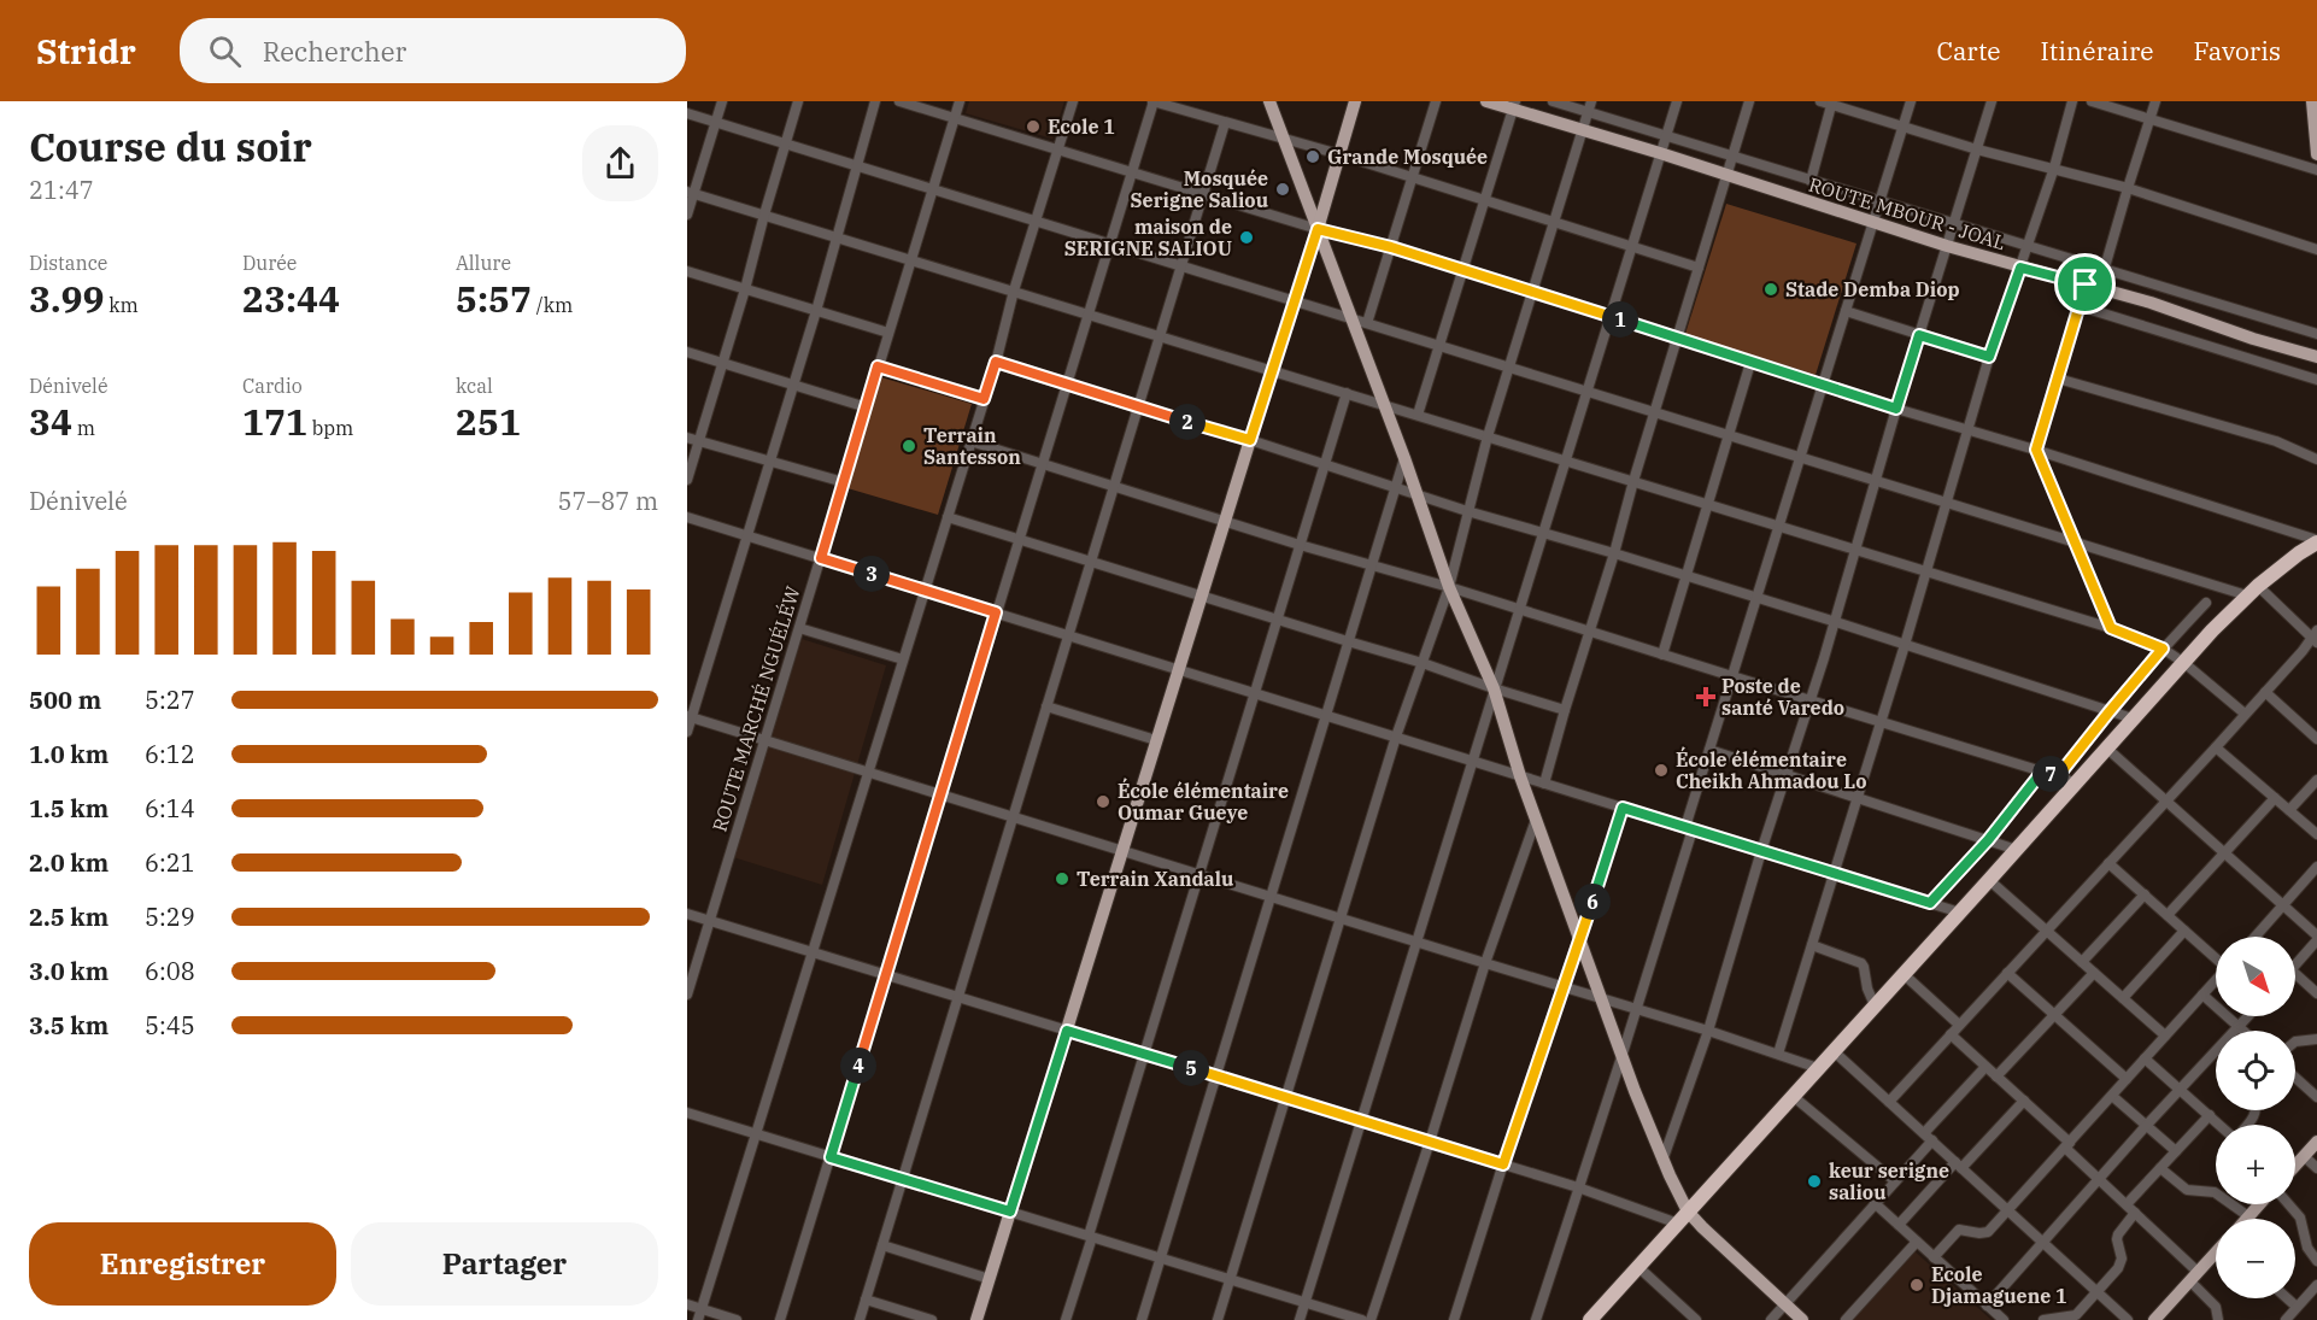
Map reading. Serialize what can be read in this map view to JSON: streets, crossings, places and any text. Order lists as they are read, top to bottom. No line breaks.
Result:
{"streets":{"main road":["ROUTE MBOUR - JOAL"],"street":["ROUTE MARCHÉ NGUÉLÉW"]},"places":{"other":["Ecole 1","Grande Mosquée","Mosquée Serigne Saliou","maison de SERIGNE SALIOU","Stade Demba Diop","Terrain Santesson","École élémentaire Cheikh Ahmadou Lo","École élémentaire Oumar Gueye","Terrain Xandalu","keur serigne saliou","Ecole Djamaguene 1"],"health":["Poste de santé Varedo"]},"north":"bottom right","page":{"header":"Stridr","search":"Rechercher","nav":["Carte","Itinéraire","Favoris"],"heading":["Course du soir","21:47"],"stats":[["Distance","3.99 km"],["Durée","23:44"],["Allure","5:57 /km"],["Dénivelé","34 m"],["Cardio","171 bpm"],["kcal","251"]],"pins":["1","2","3","7","6","4","5"],"chart":["Dénivelé","57–87 m"],"list":[{"name":"500 m","note":"5:27"},{"name":"1.0 km","note":"6:12"},{"name":"1.5 km","note":"6:14"},{"name":"2.0 km","note":"6:21"},{"name":"2.5 km","note":"5:29"},{"name":"3.0 km","note":"6:08"},{"name":"3.5 km","note":"5:45"}],"map_buttons":["+","−"],"buttons":["Enregistrer","Partager"]}}
